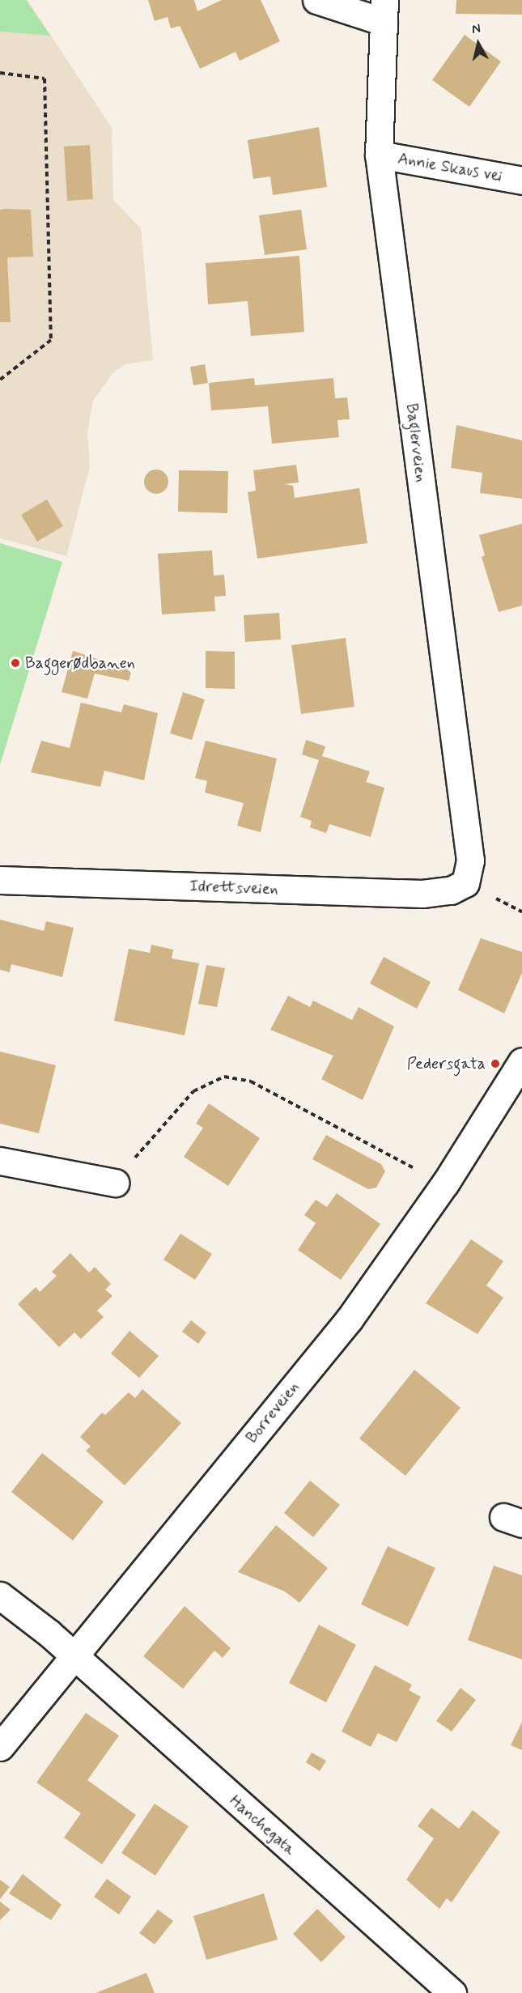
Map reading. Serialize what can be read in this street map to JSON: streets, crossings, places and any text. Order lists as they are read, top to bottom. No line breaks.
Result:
{"streets":{"street":["Annie Skaus vei","Baglerveien","Idrettsveien","Borreveien","Hanchegata"]},"crossings":[["Annie Skaus vei","Baglerveien"],["Baglerveien","Idrettsveien"],["Borreveien","Hanchegata"]],"places":["Baggerødbanen","Pedersgata"],"north":"top"}
